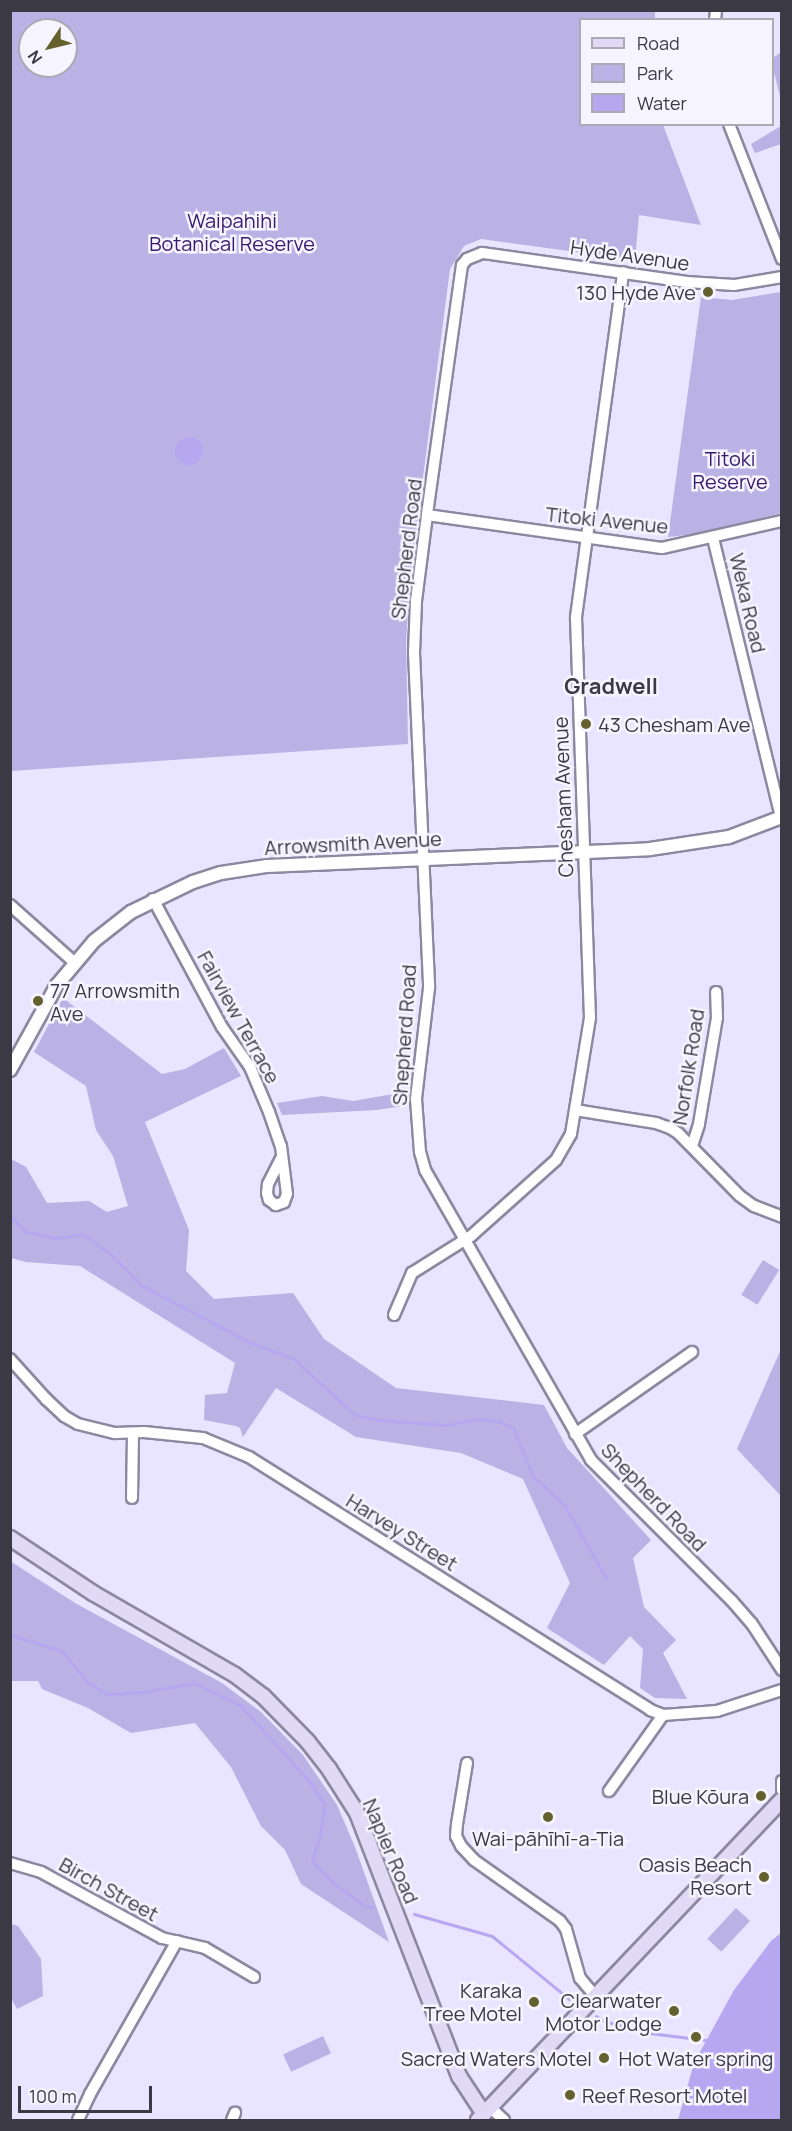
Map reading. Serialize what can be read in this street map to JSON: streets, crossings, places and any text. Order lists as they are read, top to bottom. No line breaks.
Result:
{"streets":{"main road":["Napier Road"],"street":["Hyde Avenue","Titoki Avenue","Shepherd Road","Weka Road","Chesham Avenue","Arrowsmith Avenue","Fairview Terrace","Norfolk Road","Harvey Street","Birch Street"]},"crossings":[["Hyde Avenue","Shepherd Road"],["Hyde Avenue","Chesham Avenue"],["Titoki Avenue","Shepherd Road"],["Titoki Avenue","Weka Road"],["Titoki Avenue","Chesham Avenue"],["Shepherd Road","Chesham Avenue"],["Shepherd Road","Arrowsmith Avenue"],["Weka Road","Arrowsmith Avenue"],["Chesham Avenue","Arrowsmith Avenue"],["Arrowsmith Avenue","Fairview Terrace"]],"districts":["Gradwell"],"parks":["Waipahihi Botanical Reserve","Titoki Reserve"],"places":["130 Hyde Ave","43 Chesham Ave","77 Arrowsmith Ave","Blue Kōura","Wai-pāhīhī-a-Tia","Oasis Beach Resort","Karaka Tree Motel","Clearwater Motor Lodge","Hot Water spring","Sacred Waters Motel","Reef Resort Motel"],"legend":["Road","Park","Water"],"scale_bar":"100 m","north":"bottom left"}
